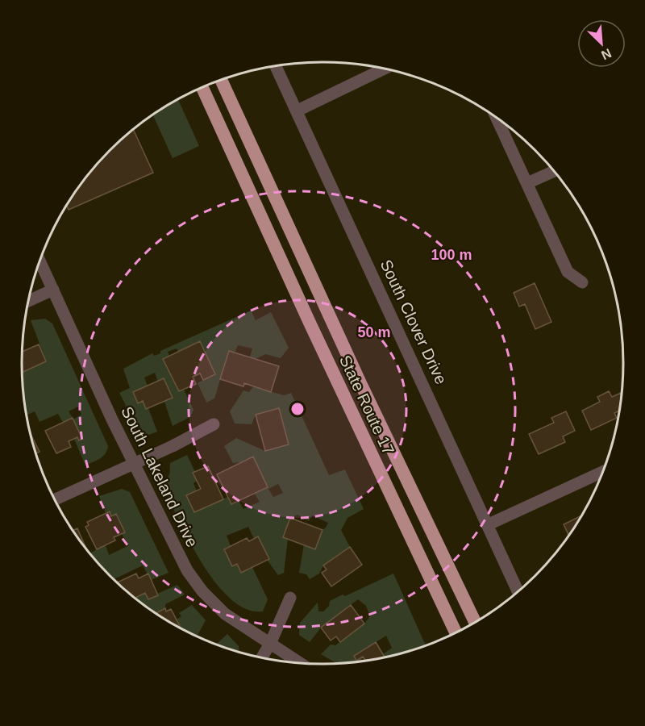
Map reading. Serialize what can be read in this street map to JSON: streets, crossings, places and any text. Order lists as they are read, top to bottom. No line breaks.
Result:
{"streets":{"highway":["State Route 17"],"street":["South Clover Drive","South Lakeland Drive"]},"north":"bottom right","rings":["100 m","50 m"]}
